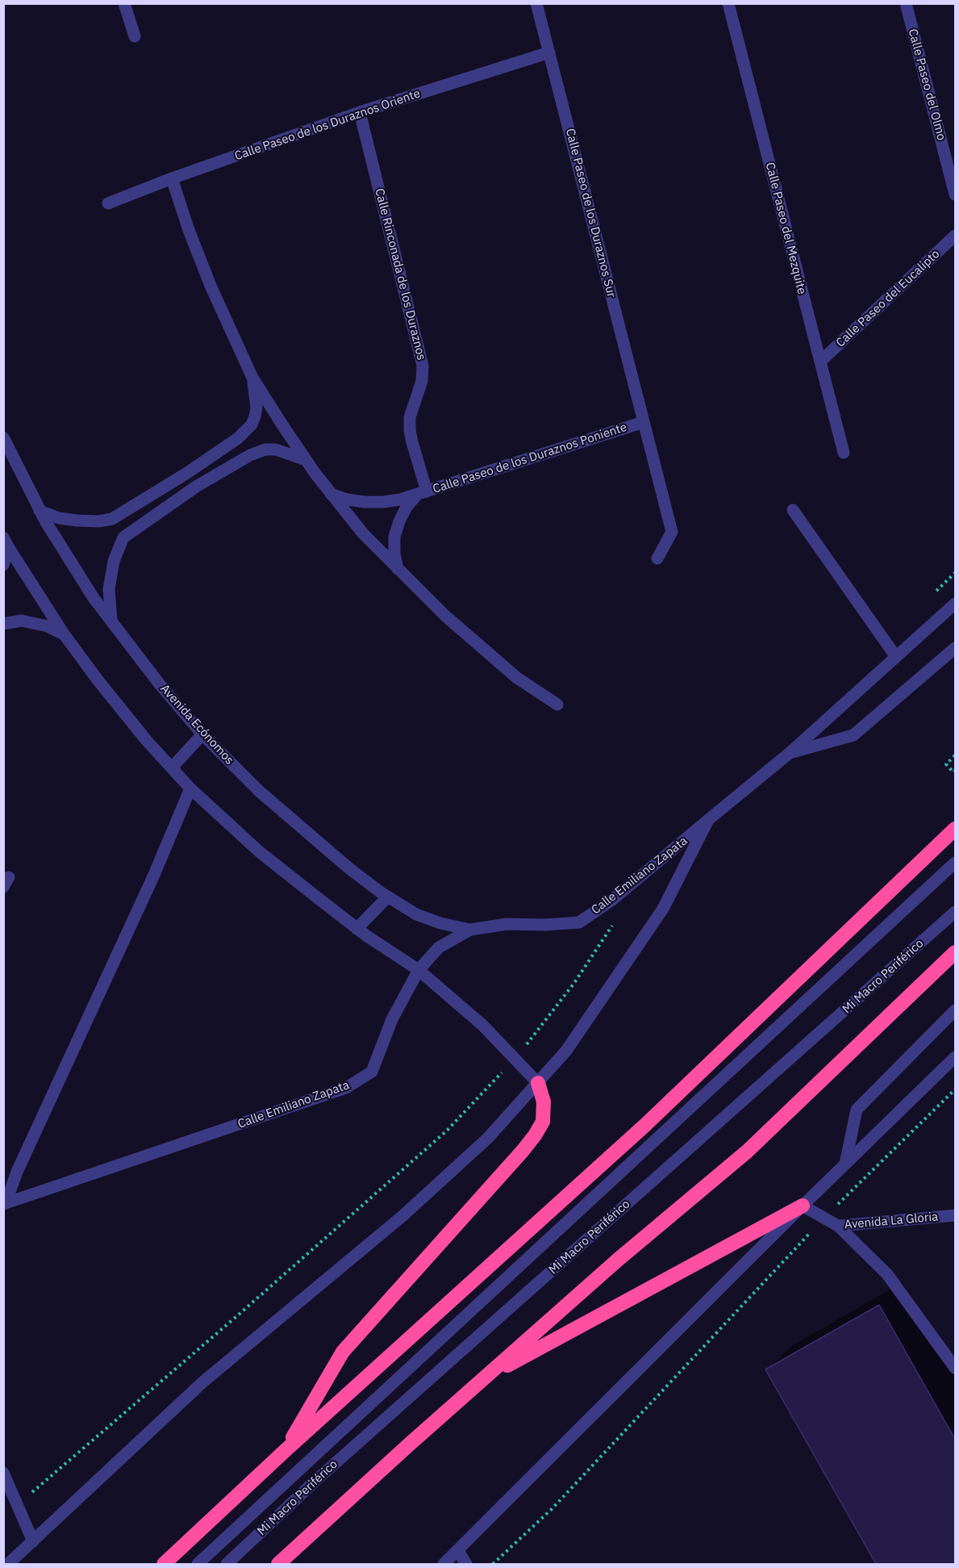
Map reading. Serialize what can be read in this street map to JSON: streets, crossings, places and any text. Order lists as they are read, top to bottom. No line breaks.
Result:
{"streets":{"street":["Calle Paseo del Olmo","Calle Paseo de los Duraznos Oriente","Calle Paseo de los Duraznos Sur","Calle Paseo del Mezquite","Calle Rinconada de los Duraznos","Calle Paseo del Eucalipto","Calle Paseo de los Duraznos Poniente","Avenida Ecónomos","Calle Emiliano Zapata","Mi Macro Periférico","Avenida La Gloria"]},"crossings":[["Calle Paseo de los Duraznos Oriente","Calle Paseo de los Duraznos Sur"],["Calle Paseo de los Duraznos Oriente","Calle Rinconada de los Duraznos"],["Calle Paseo de los Duraznos Sur","Calle Paseo de los Duraznos Poniente"],["Calle Paseo del Mezquite","Calle Paseo del Eucalipto"],["Calle Rinconada de los Duraznos","Calle Paseo de los Duraznos Poniente"],["Avenida Ecónomos","Calle Emiliano Zapata"]]}
